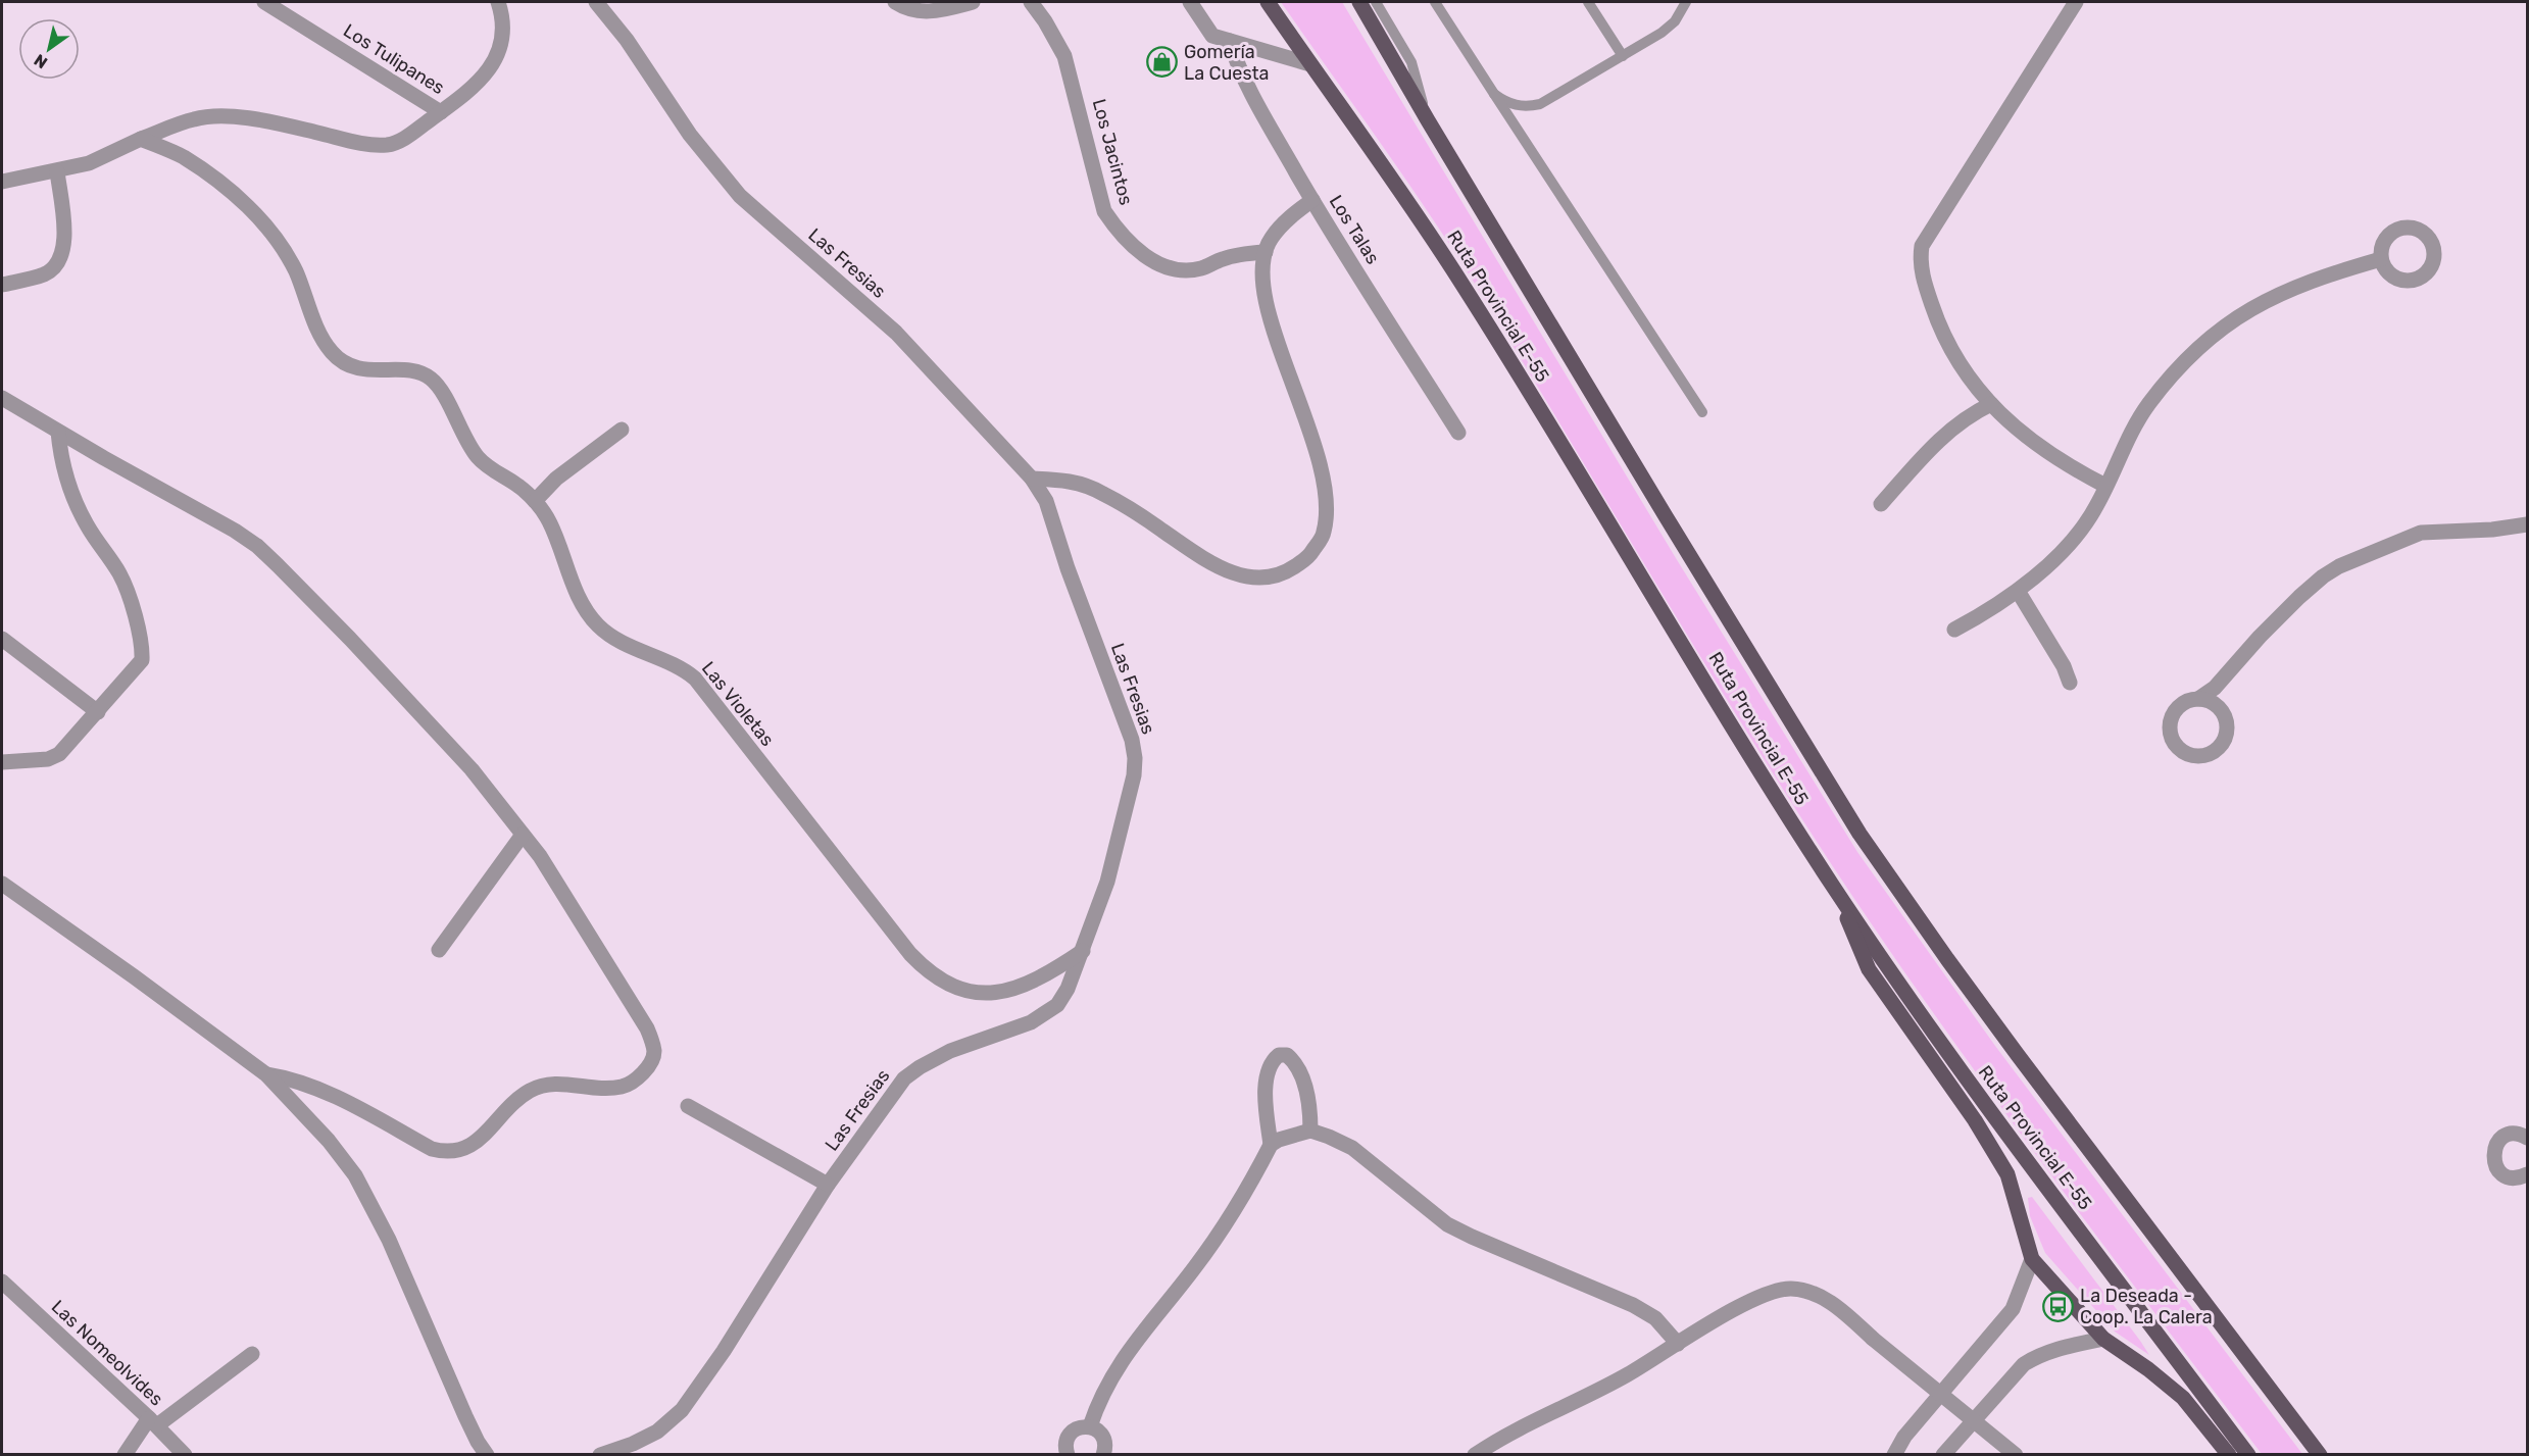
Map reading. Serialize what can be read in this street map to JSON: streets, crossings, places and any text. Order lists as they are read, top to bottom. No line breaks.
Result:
{"streets":{"main road":["Ruta Provincial E-55"],"street":["Los Tulipanes","Los Jacintos","Los Talas","Las Fresias","Las Violetas","Las Nomeolvides"]},"crossings":[["Las Fresias","Las Violetas"]],"places":{"shop":["Gomería La Cuesta"],"bus stop":["La Deseada - Coop. La Calera"]},"north":"bottom left"}
